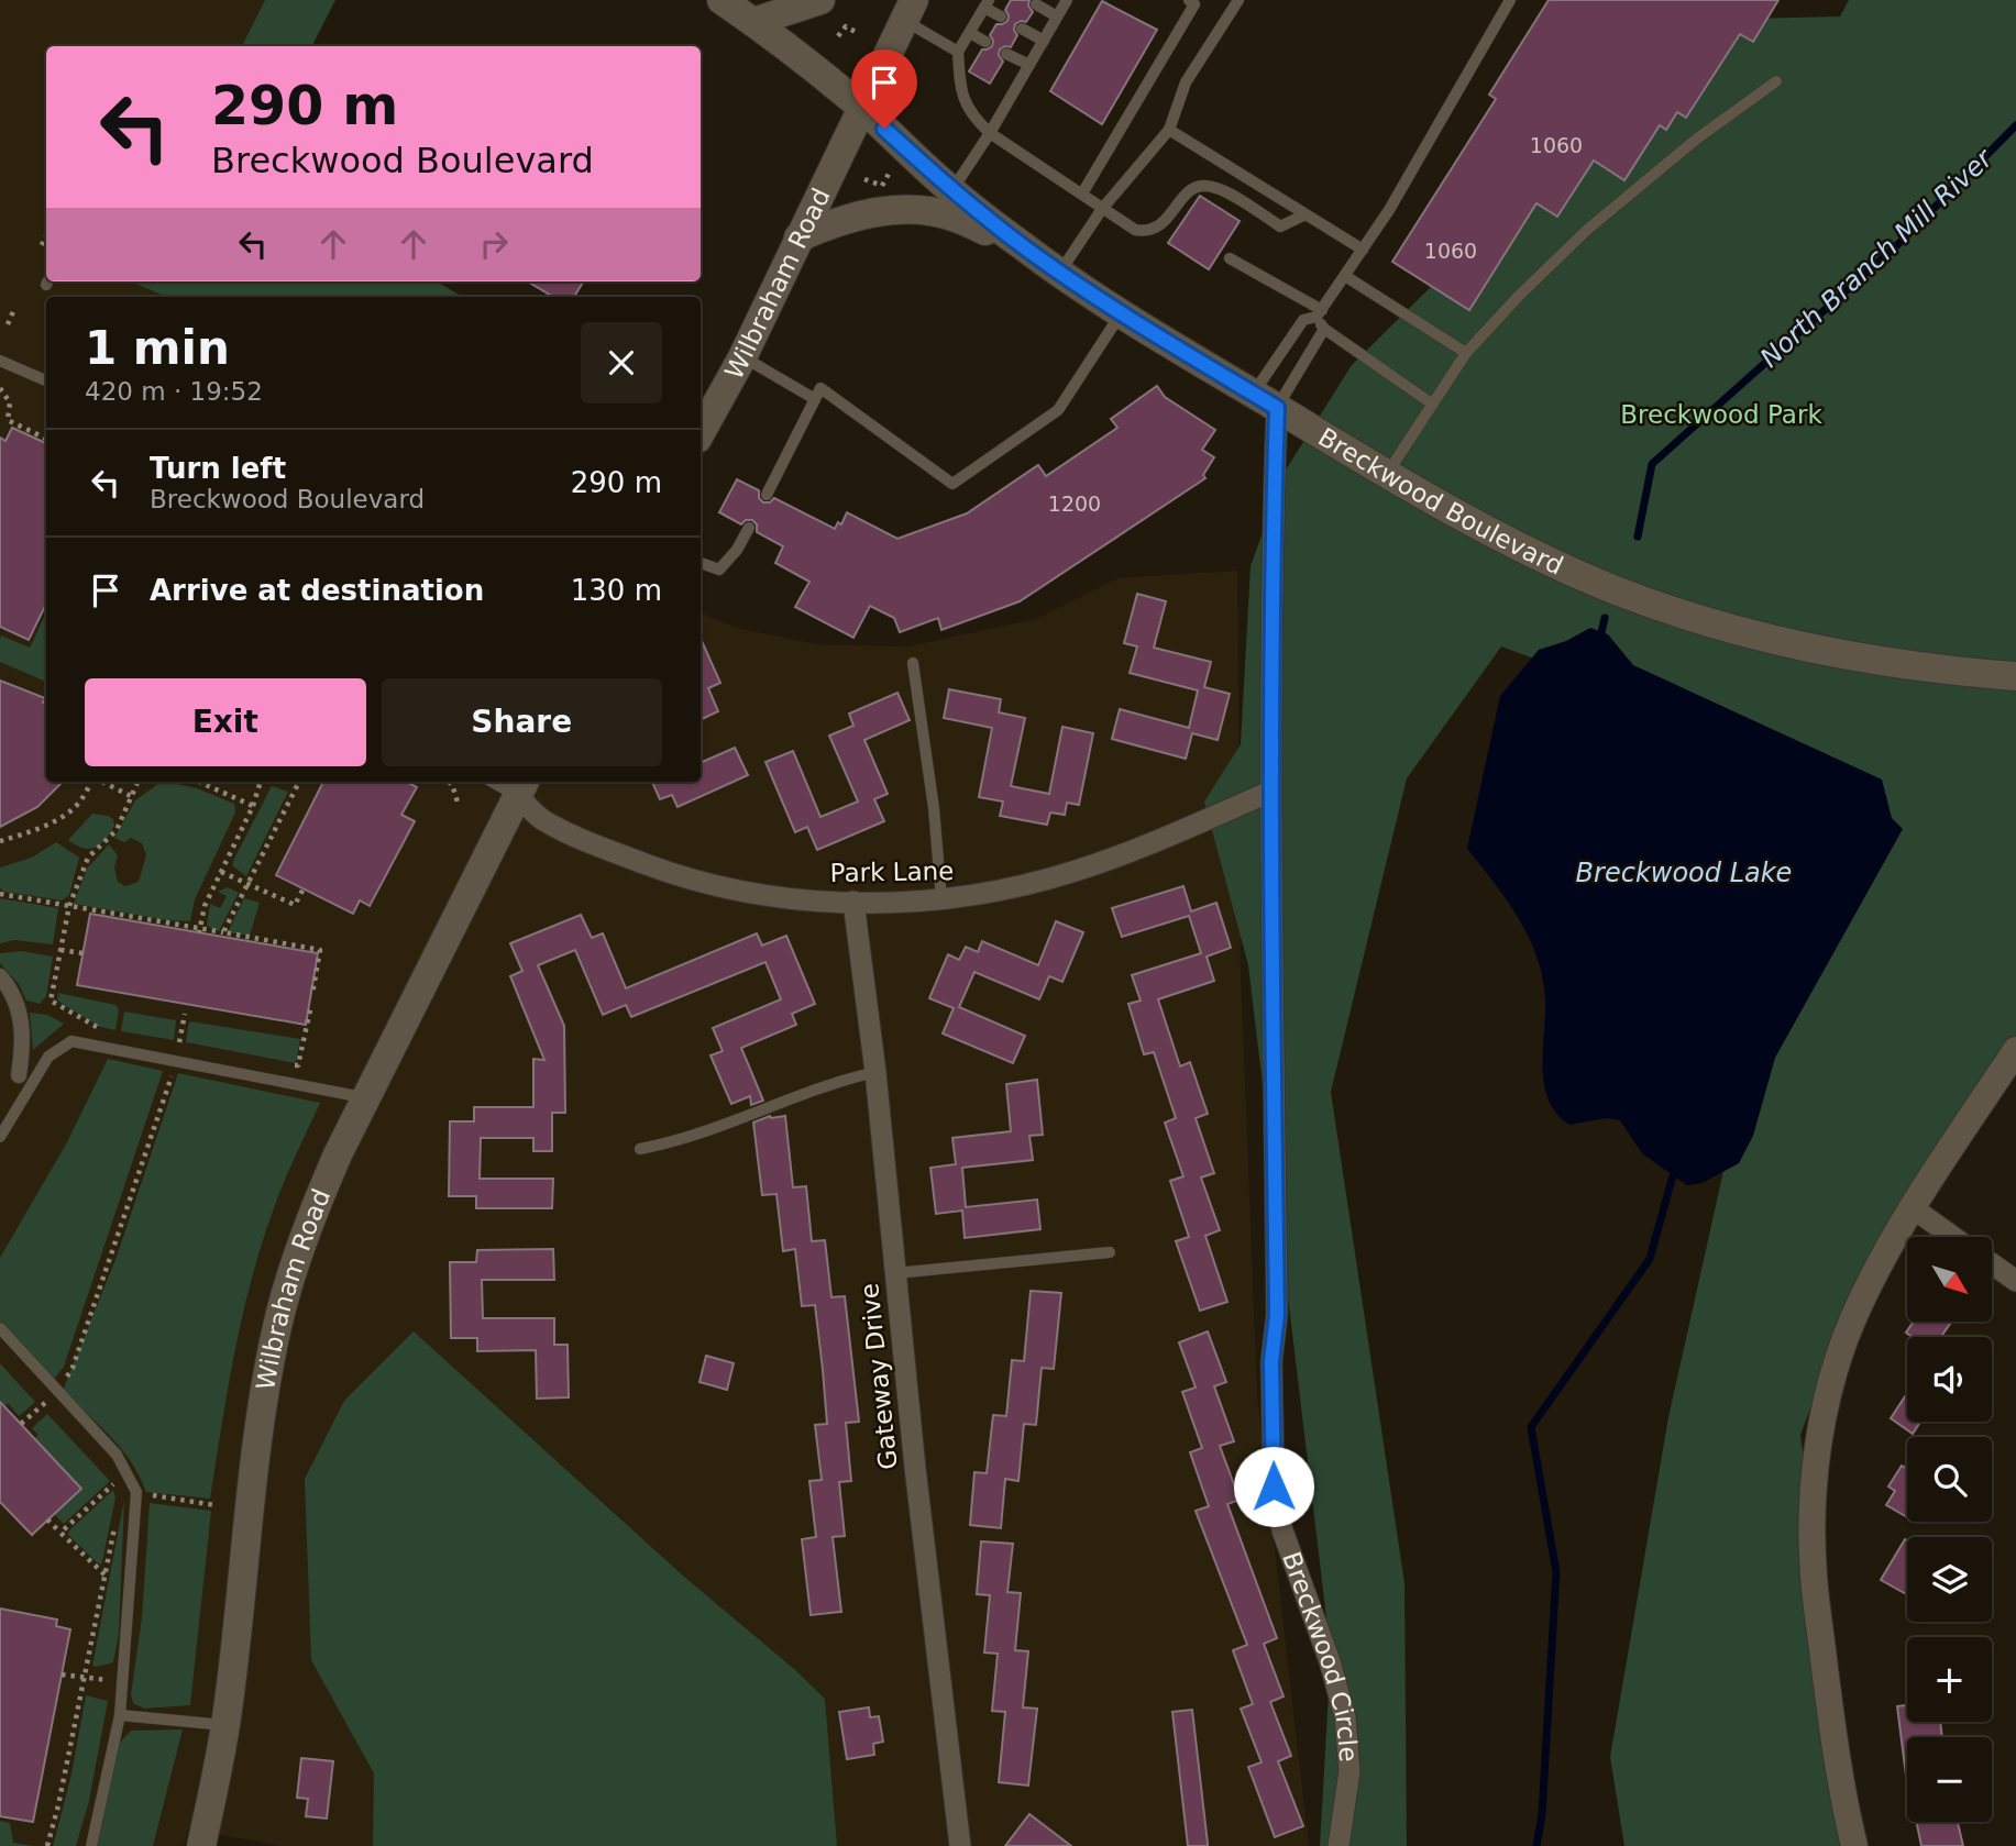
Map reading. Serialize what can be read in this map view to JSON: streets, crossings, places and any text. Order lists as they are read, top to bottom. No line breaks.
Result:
{"streets":{"main road":["Wilbraham Road","Breckwood Boulevard"],"street":["Park Lane","Gateway Drive","Breckwood Circle"]},"crossings":[["Wilbraham Road","Breckwood Boulevard"],["Wilbraham Road","Park Lane"],["Breckwood Boulevard","Breckwood Circle"],["Park Lane","Gateway Drive"],["Park Lane","Breckwood Circle"]],"water":["North Branch Mill River","Breckwood Lake"],"parks":["Breckwood Park"],"house_numbers":["1060","1060","1200"],"north":"bottom right","page":{"turn":["290 m","Breckwood Boulevard"],"heading":["1 min","420 m · 19:52"],"list":[{"name":"Turn left","note":"Breckwood Boulevard","value":"290 m"},{"name":"Arrive at destination","value":"130 m"}],"buttons":["Exit","Share"],"map_buttons":["+","−"]}}
